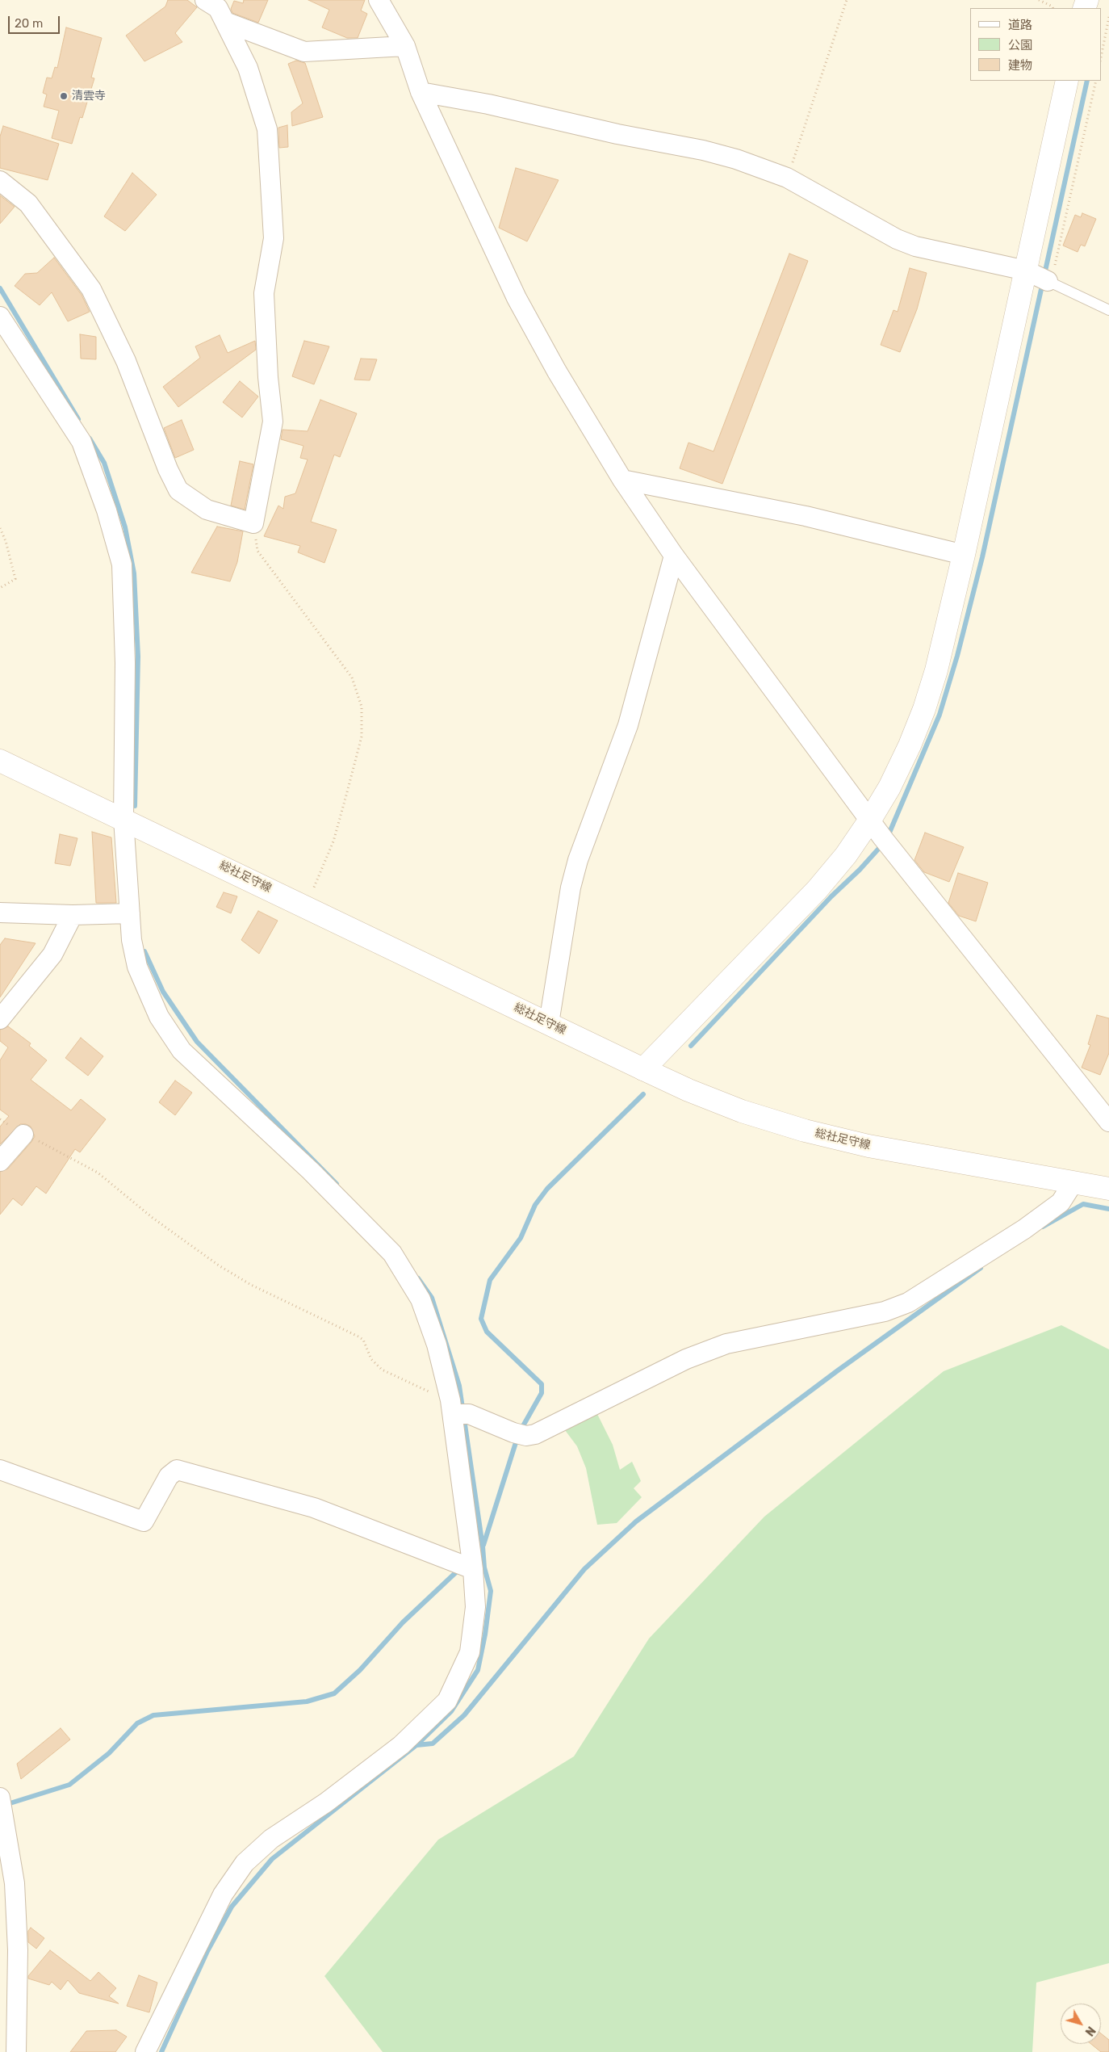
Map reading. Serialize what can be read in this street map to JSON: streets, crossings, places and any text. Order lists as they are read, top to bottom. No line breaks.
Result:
{"streets":{"main road":["総社足守線"]},"places":["清雲寺"],"legend":["道路","公園","建物"],"scale_bar":"20 m","north":"bottom right"}
